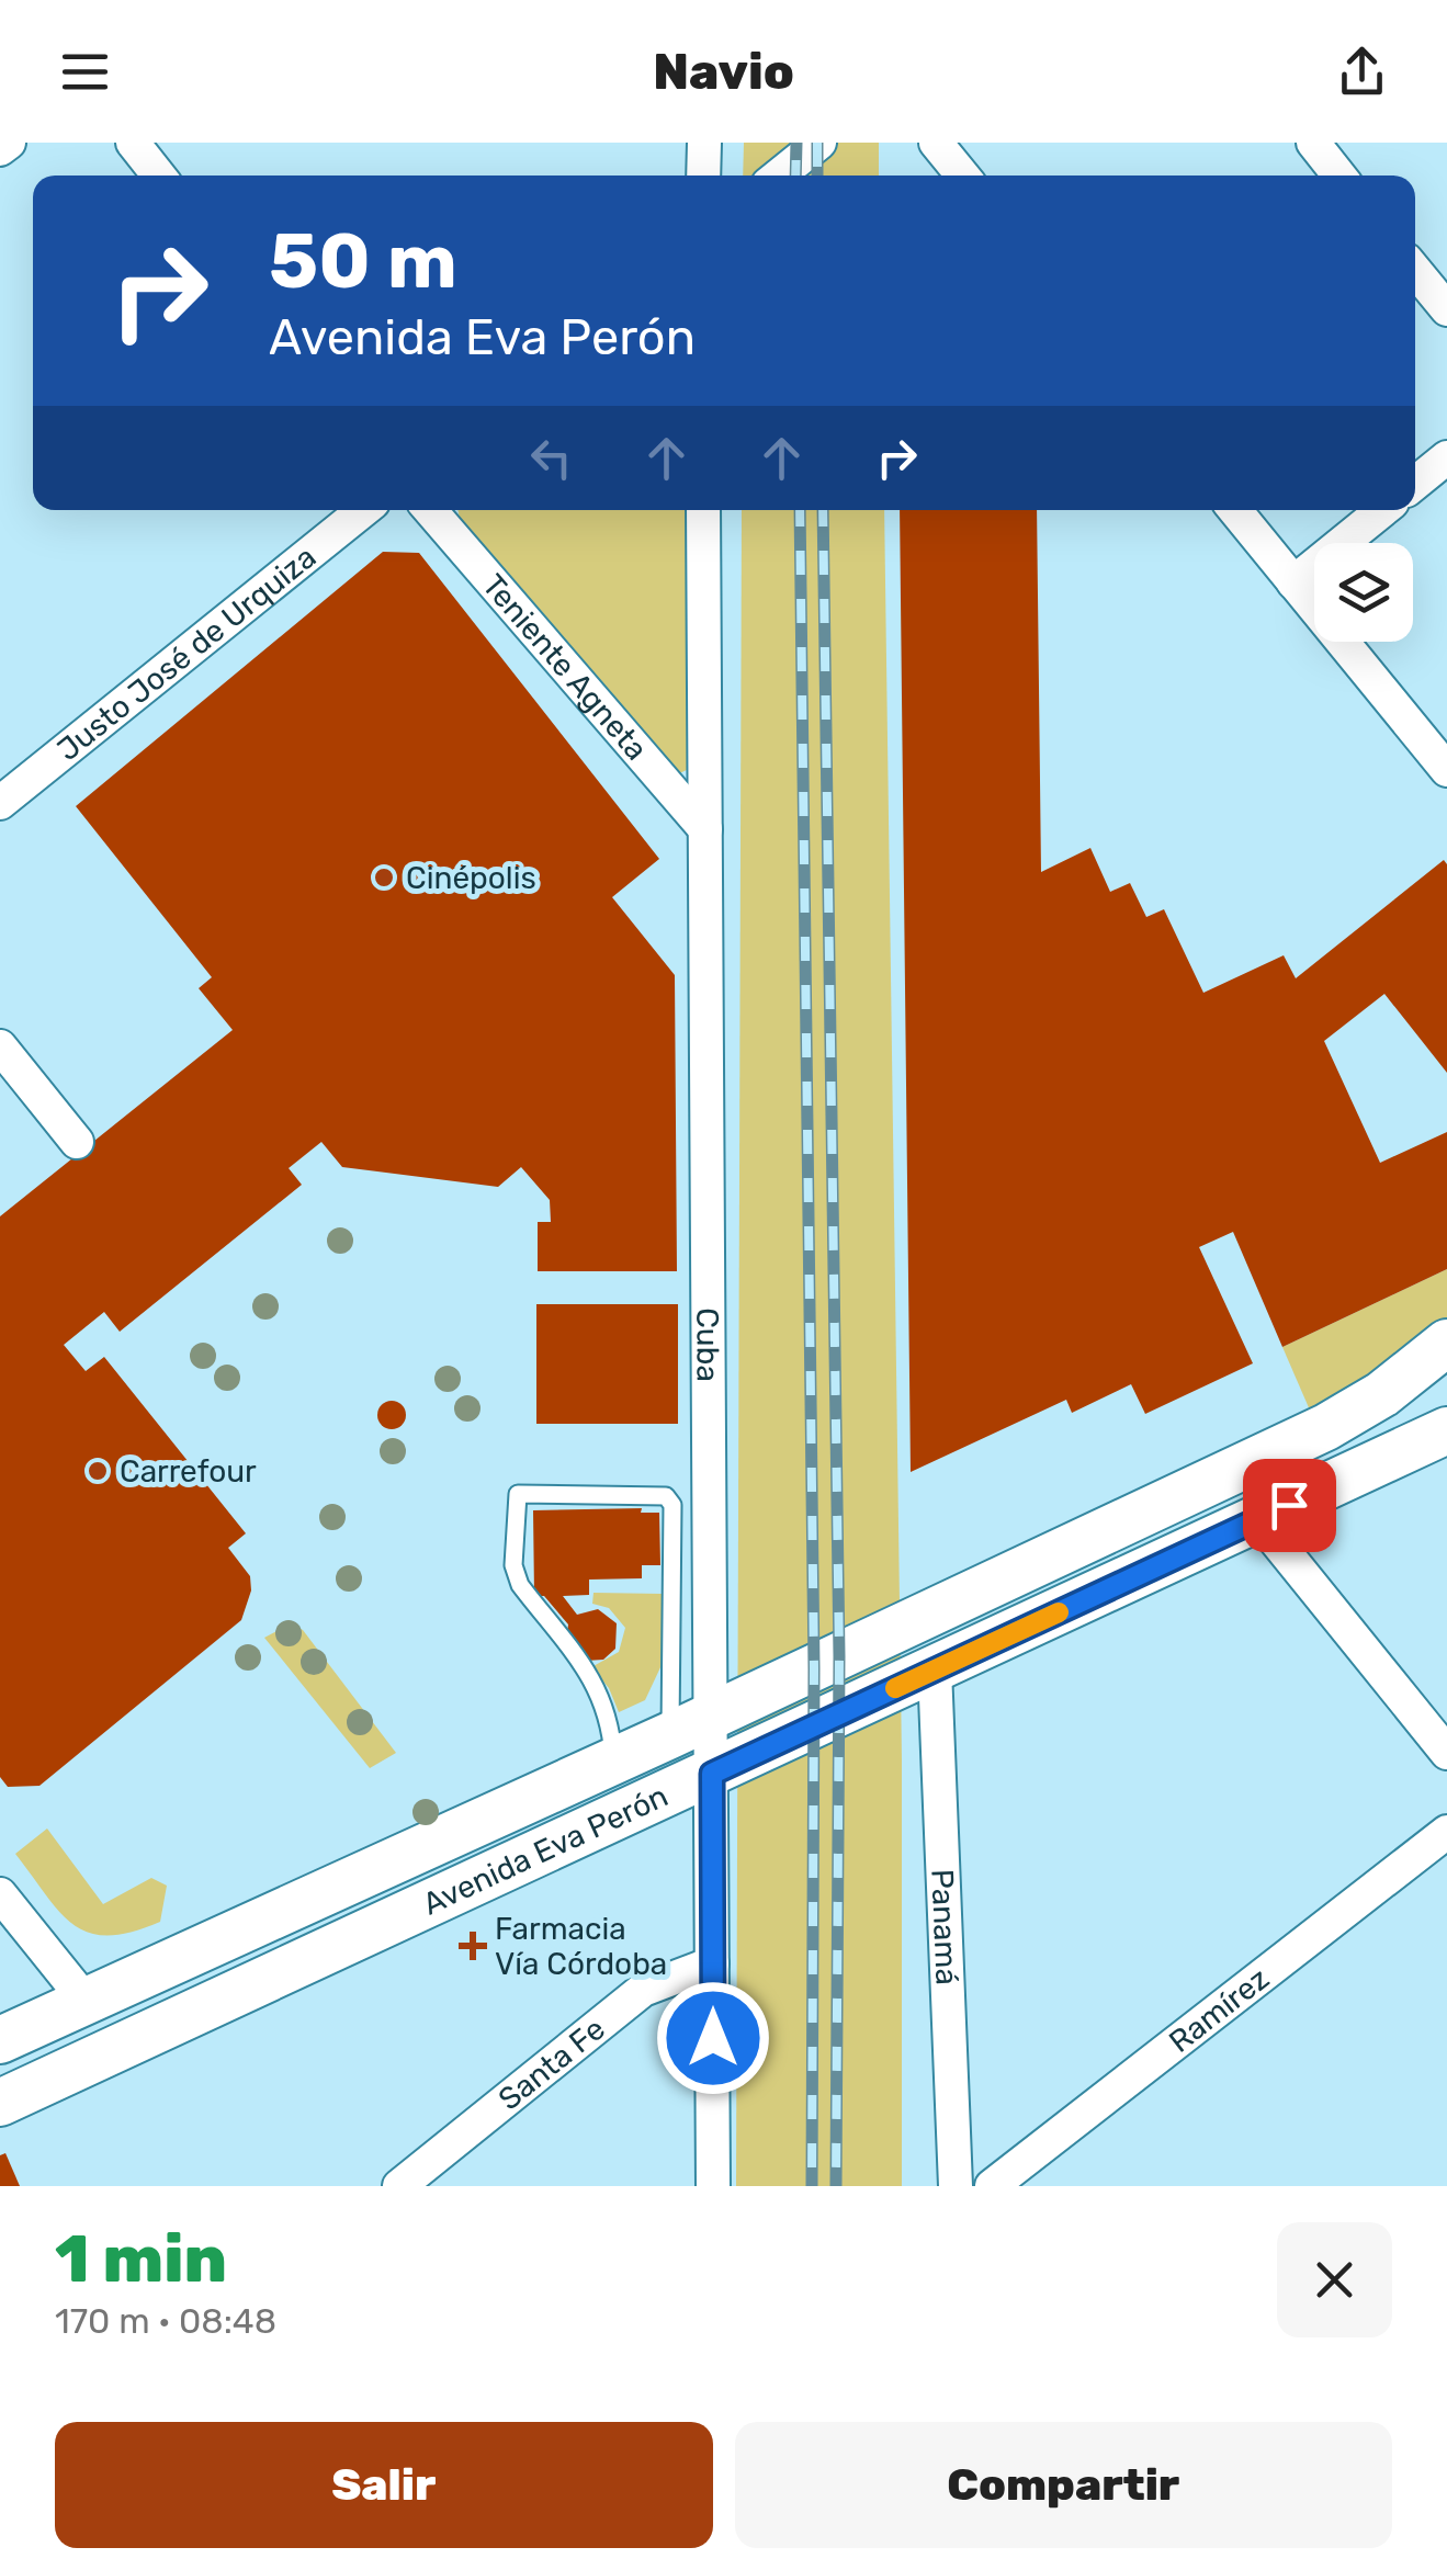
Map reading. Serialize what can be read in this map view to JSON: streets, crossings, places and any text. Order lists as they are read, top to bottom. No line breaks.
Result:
{"streets":{"main road":["Avenida Eva Perón"],"street":["Justo José de Urquiza","Teniente Agneta","Cuba","Panamá","Ramírez","Santa Fe"]},"crossings":[["Teniente Agneta","Cuba"],["Cuba","Avenida Eva Perón"],["Cuba","Santa Fe"],["Avenida Eva Perón","Panamá"]],"places":{"other":["Cinépolis","Carrefour"],"health":["Farmacia Vía Córdoba"]},"page":{"header":"Navio","turn":["50 m","Avenida Eva Perón"],"heading":["1 min","170 m · 08:48"],"buttons":["Salir","Compartir"]}}
